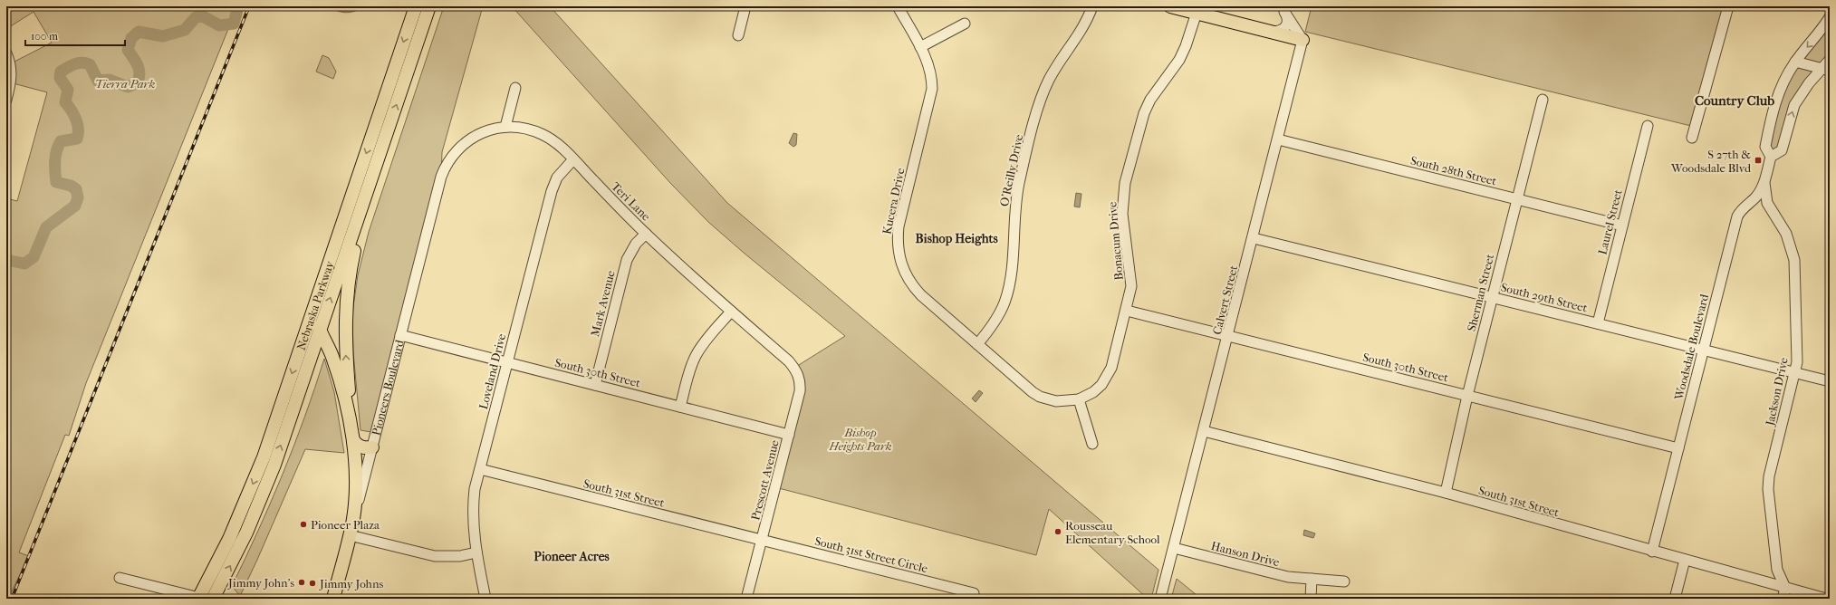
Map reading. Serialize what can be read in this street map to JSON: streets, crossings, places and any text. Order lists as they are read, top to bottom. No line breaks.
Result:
{"streets":{"main road":["Nebraska Parkway","Pioneers Boulevard"],"street":["O'Reilly Drive","South 28th Street","Teri Lane","Kucera Drive","Laurel Street","Bonacum Drive","Sherman Street","South 29th Street","Calvert Street","Mark Avenue","Woodsdale Boulevard","South 30th Street","Loveland Drive","Jackson Drive","Prescott Avenue","South 31st Street","Hanson Drive","South 31st Street Circle"]},"crossings":[["O'Reilly Drive","Kucera Drive"],["South 28th Street","Laurel Street"],["South 28th Street","Sherman Street"],["South 28th Street","Calvert Street"],["Teri Lane","Mark Avenue"],["Teri Lane","Loveland Drive"],["Teri Lane","Pioneers Boulevard"],["Teri Lane","Prescott Avenue"],["Kucera Drive","Bonacum Drive"],["Laurel Street","South 29th Street"],["Bonacum Drive","South 30th Street"],["Sherman Street","South 29th Street"],["Sherman Street","South 30th Street"],["Sherman Street","South 31st Street"],["South 29th Street","Calvert Street"],["South 29th Street","Woodsdale Boulevard"],["South 29th Street","Jackson Drive"],["Calvert Street","South 30th Street"],["Calvert Street","South 31st Street"],["Calvert Street","Hanson Drive"],["Mark Avenue","South 30th Street"],["Woodsdale Boulevard","South 30th Street"],["Woodsdale Boulevard","Jackson Drive"],["Woodsdale Boulevard","South 31st Street"],["South 30th Street","Loveland Drive"],["South 30th Street","Pioneers Boulevard"],["South 30th Street","Prescott Avenue"],["Loveland Drive","South 31st Street"],["Jackson Drive","South 31st Street"],["Prescott Avenue","South 31st Street"],["Prescott Avenue","South 31st Street Circle"],["South 31st Street","South 31st Street Circle"]],"districts":["Country Club","Bishop Heights","Pioneer Acres"],"parks":["Tierra Park","Bishop Heights Park"],"places":{"transit":["S 27th & Woodsdale Blvd"],"other":["Pioneer Plaza","Rousseau Elementary School","Jimmy John's","Jimmy Johns"]},"scale_bar":"100 m"}
